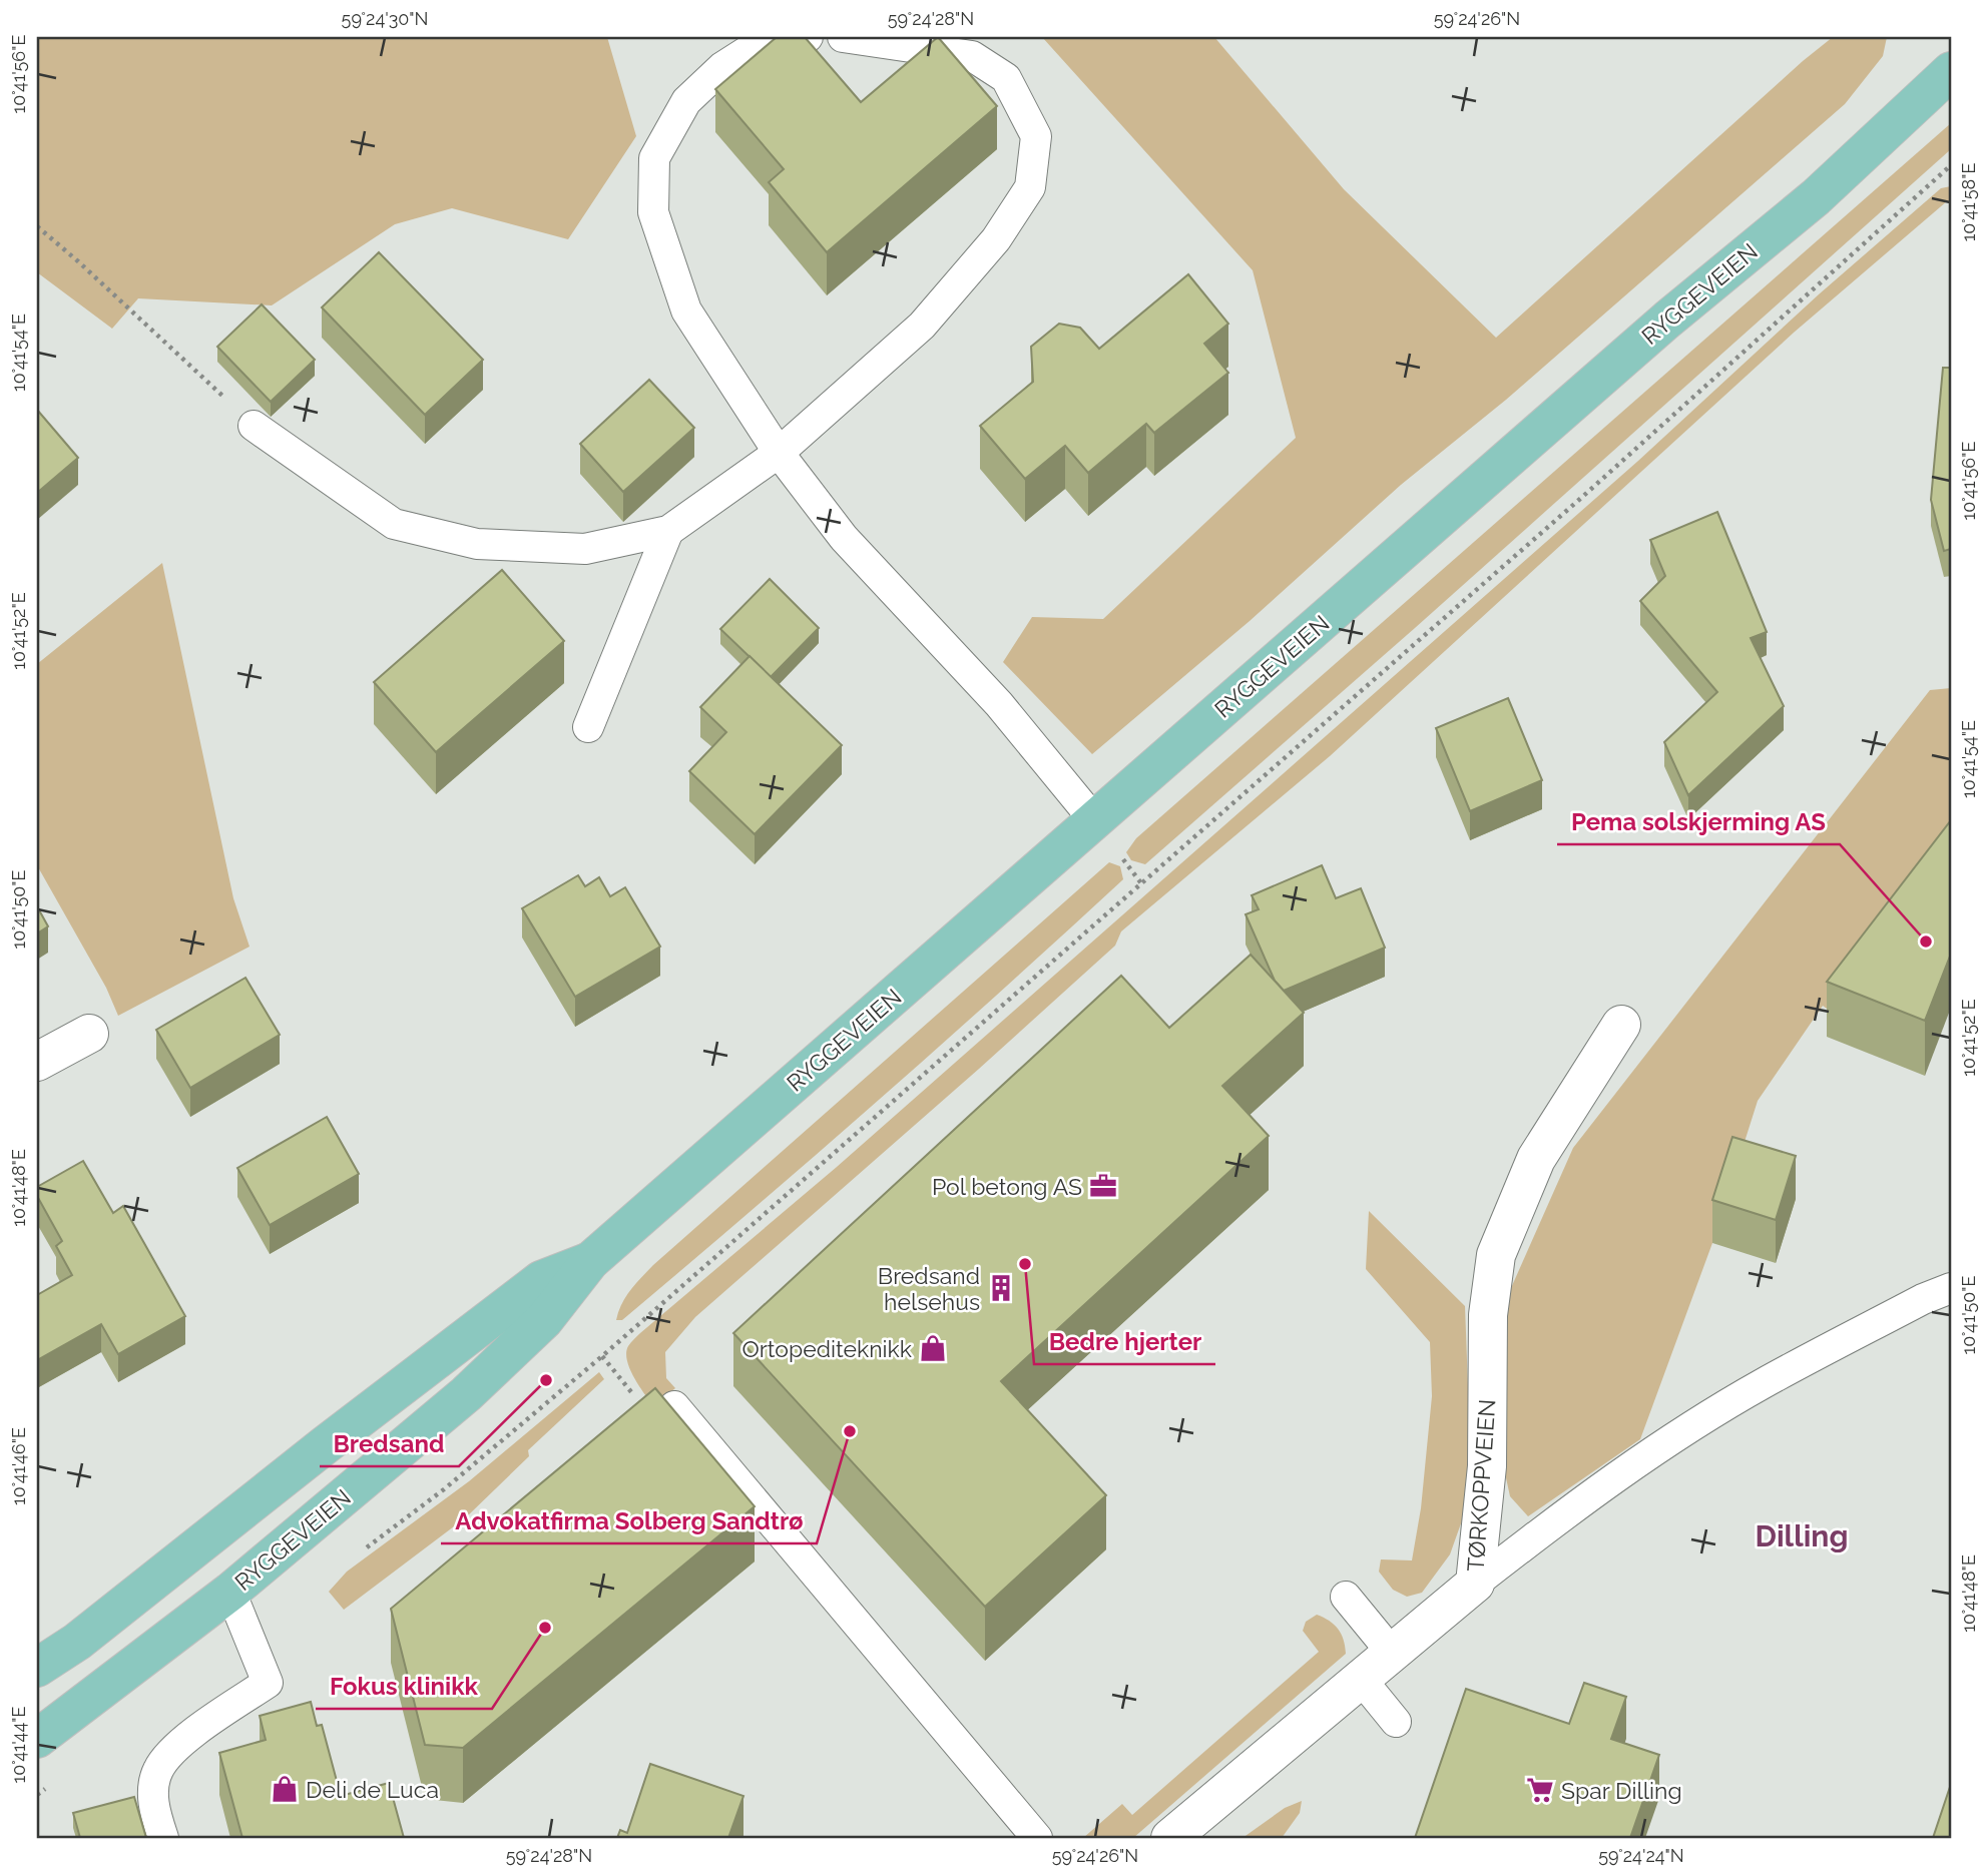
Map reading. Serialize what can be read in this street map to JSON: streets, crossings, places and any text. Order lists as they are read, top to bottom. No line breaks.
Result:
{"streets":{"main road":["RYGGEVEIEN"],"street":["TØRKOPPVEIEN"]},"districts":["Dilling"],"places":{"other":["Pema solskjerming AS","Bedre hjerter","Bredsand","Advokatfirma Solberg Sandtrø","Fokus klinikk"],"office":["Pol betong AS"],"building":["Bredsand helsehus"],"shop":["Ortopediteknikk","Deli de Luca"],"supermarket":["Spar Dilling"]},"coordinates":["59°24'30\"N","59°24'28\"N","59°24'26\"N","10°41'56\"E","10°41'58\"E","10°41'54\"E","10°41'52\"E","10°41'50\"E","10°41'48\"E","10°41'46\"E","10°41'44\"E","59°24'24\"N"]}
